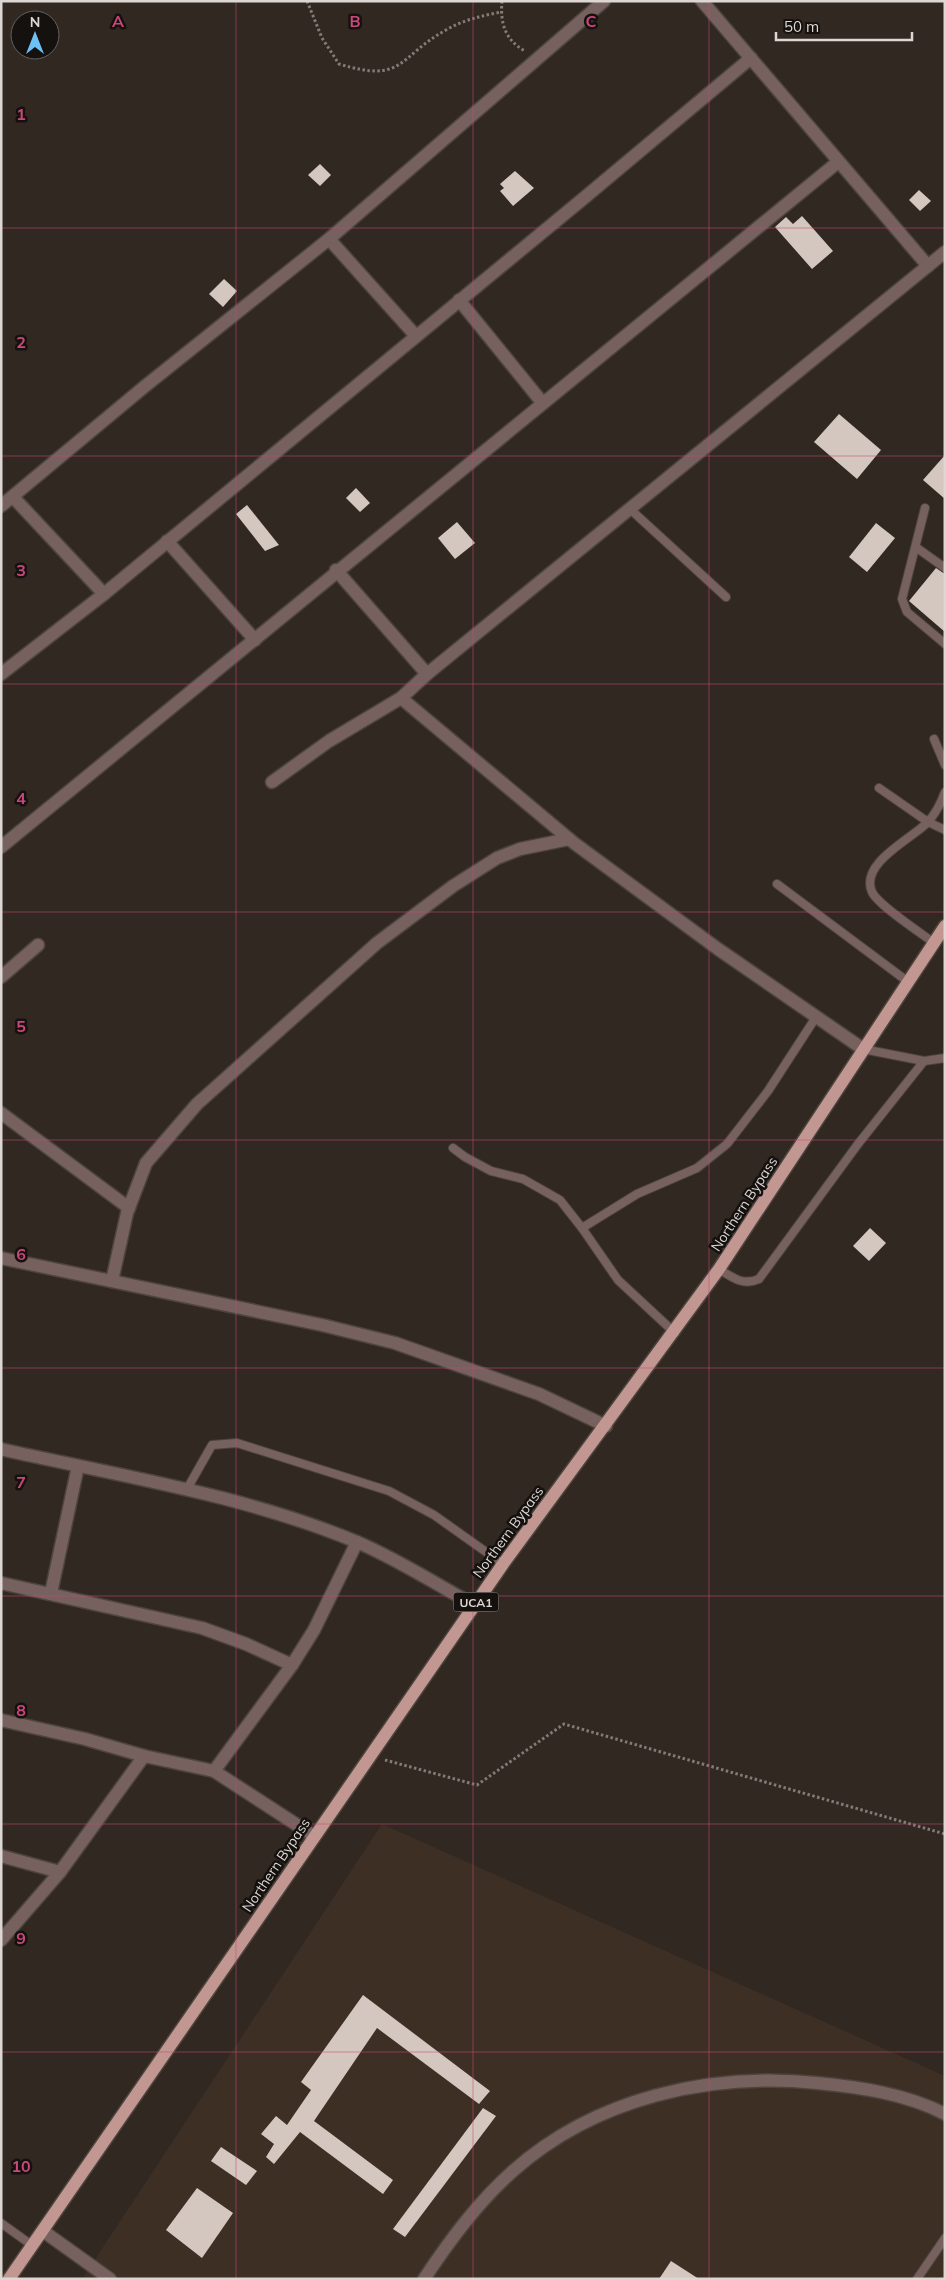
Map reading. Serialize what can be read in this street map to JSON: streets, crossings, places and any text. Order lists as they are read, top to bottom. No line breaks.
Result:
{"streets":{"main road":["Northern Bypass","UCA1"]},"scale_bar":"50 m","north":"top","grid":{"columns":["A","B","C"],"rows":["1","2","3","4","5","6","7","8","9","10"]}}
